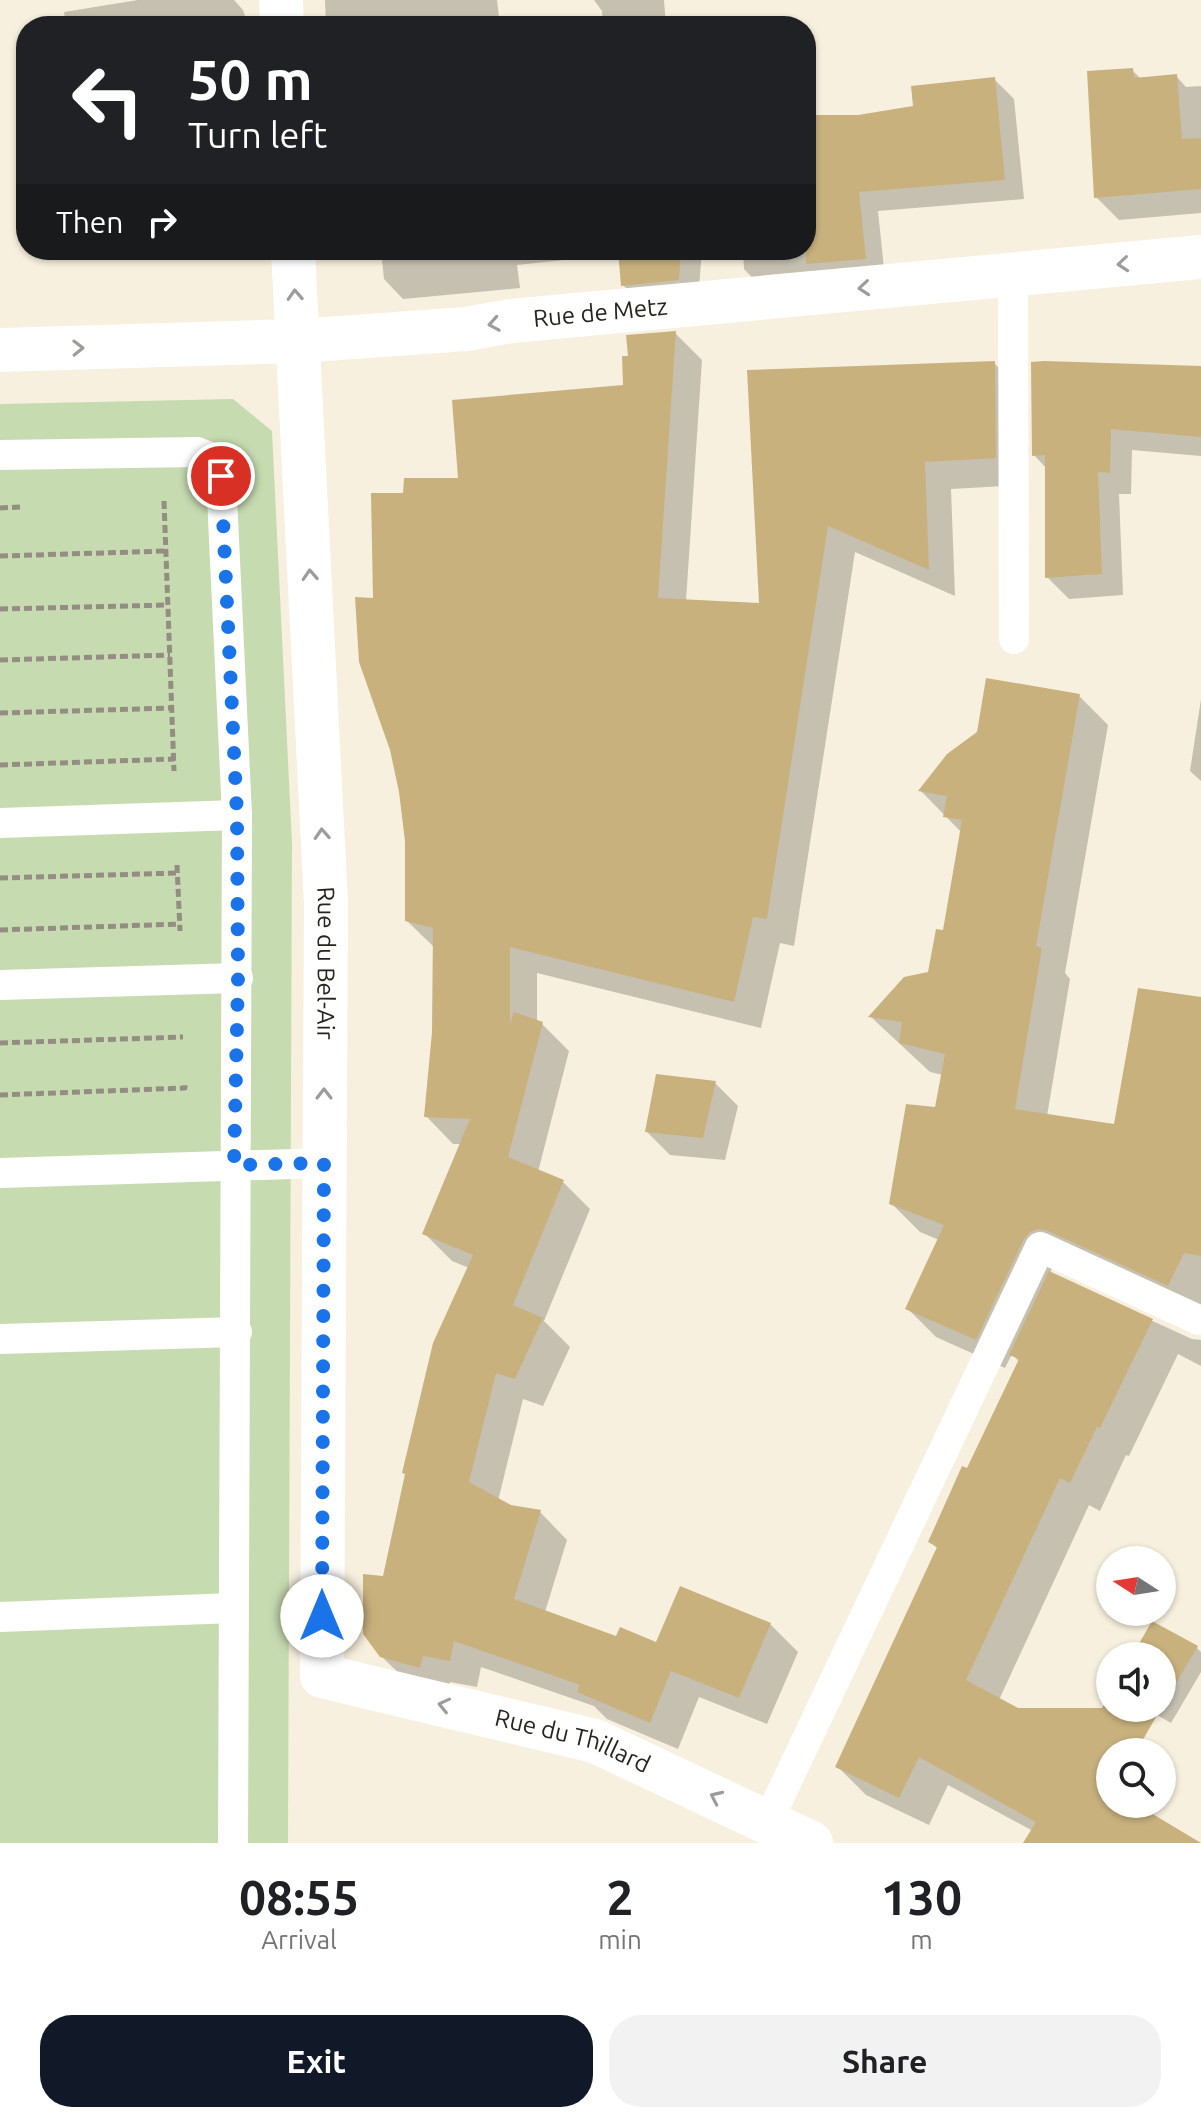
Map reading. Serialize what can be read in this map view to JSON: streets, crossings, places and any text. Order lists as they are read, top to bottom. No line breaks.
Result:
{"streets":{"street":["Rue de Metz","Rue du Bel-Air","Rue du Thillard"]},"crossings":[["Rue de Metz","Rue du Bel-Air"],["Rue du Bel-Air","Rue du Thillard"]],"one_way":["Rue du Bel-Air","Rue du Thillard"],"north":"left","page":{"turn":["50 m","Turn left"],"then":"Then","eta":["08:55","Arrival","2","min","130","m"],"buttons":["Exit","Share"]}}
